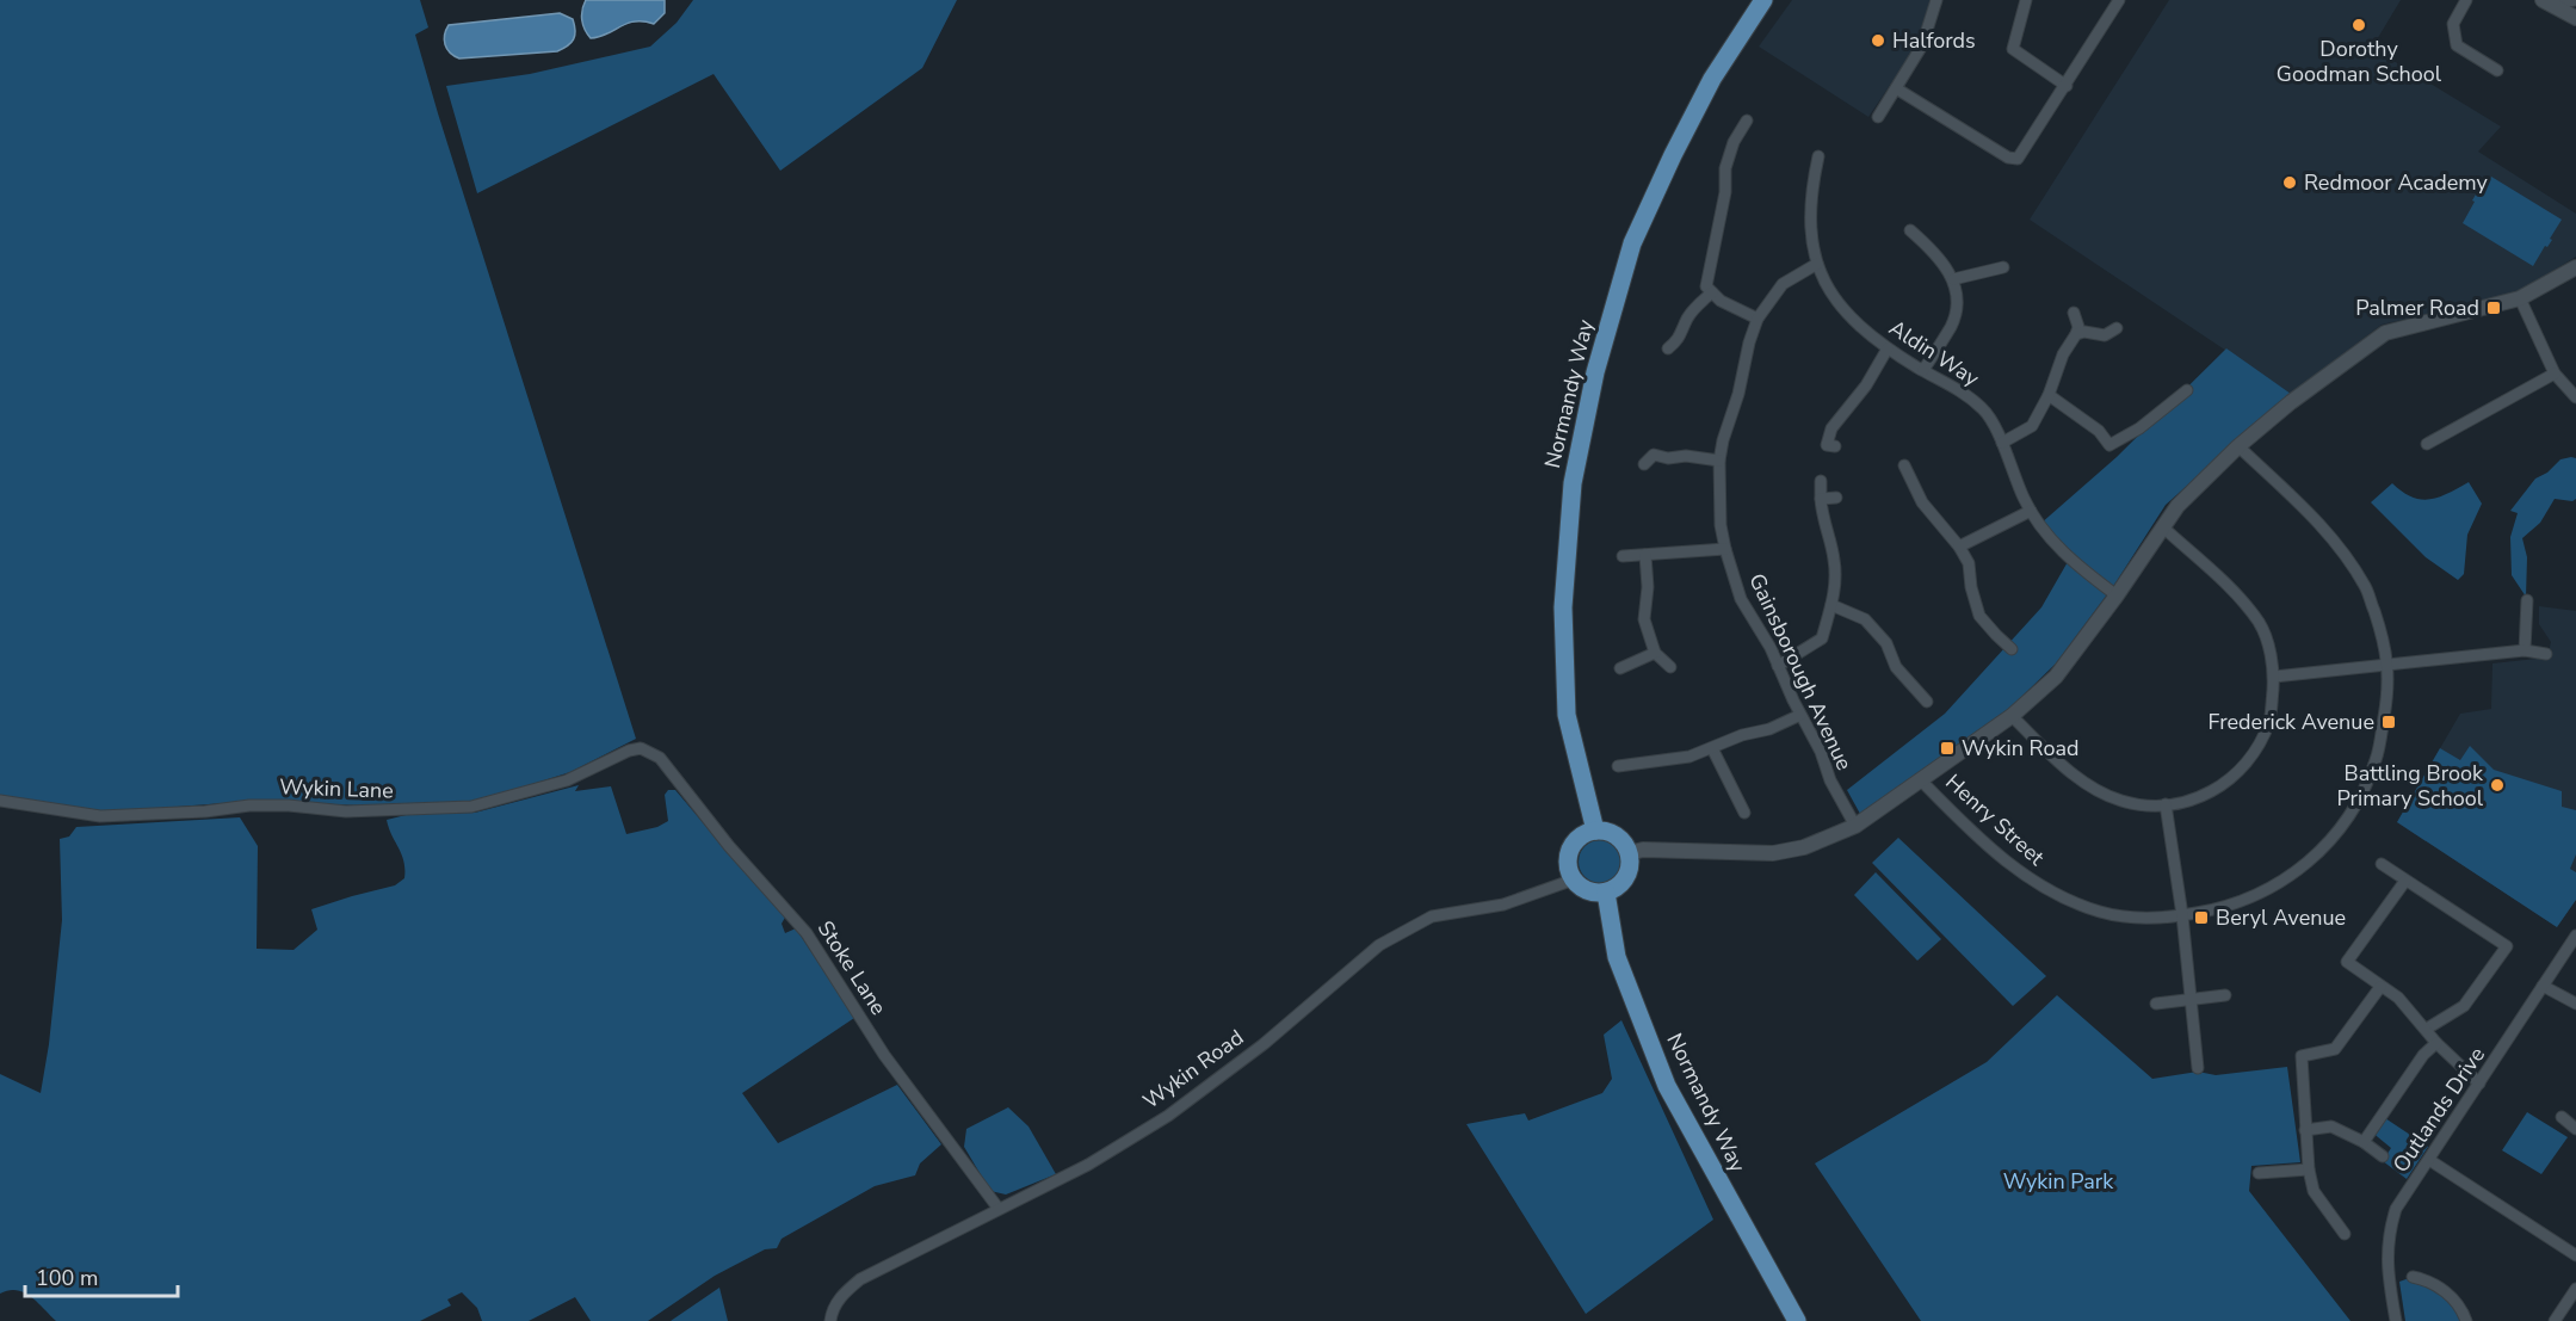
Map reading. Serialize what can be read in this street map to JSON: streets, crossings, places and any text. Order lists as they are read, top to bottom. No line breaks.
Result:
{"streets":{"main road":["Normandy Way"],"street":["Aldin Way","Gainsborough Avenue","Wykin Lane","Henry Street","Stoke Lane","Wykin Road","Outlands Drive"]},"crossings":[["Aldin Way","Gainsborough Avenue"],["Normandy Way","Wykin Road"],["Wykin Lane","Stoke Lane"],["Stoke Lane","Wykin Road"]],"parks":["Wykin Park"],"places":{"other":["Dorothy Goodman School","Halfords","Redmoor Academy","Battling Brook Primary School"],"transit":["Palmer Road","Frederick Avenue","Wykin Road","Beryl Avenue"]},"scale_bar":"100 m"}
